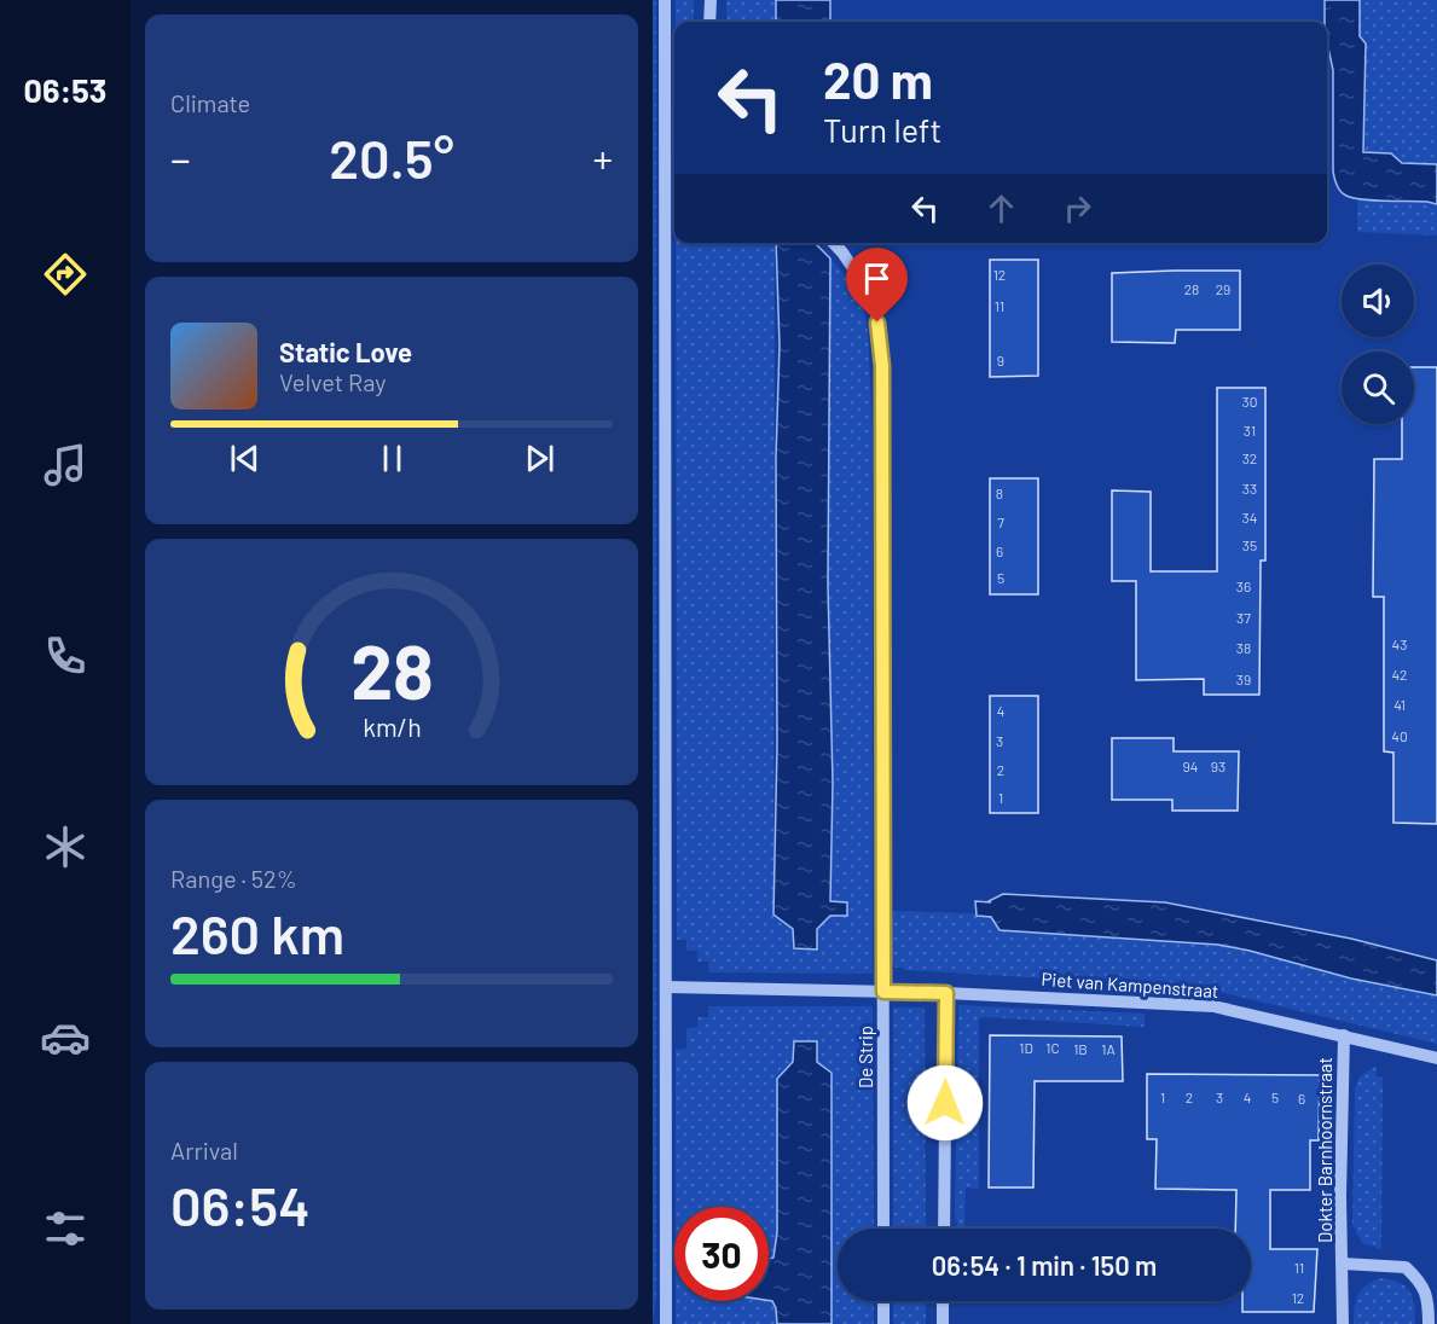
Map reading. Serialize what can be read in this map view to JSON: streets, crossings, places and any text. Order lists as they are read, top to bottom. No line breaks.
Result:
{"streets":{"street":["Piet van Kampenstraat","De Strip","Dokter Barnhoornstraat"]},"crossings":[["Piet van Kampenstraat","De Strip"],["Piet van Kampenstraat","Dokter Barnhoornstraat"]],"house_numbers":["12","28","29","11","9","30","31","32","33","8","34","7","35","6","5","36","37","43","38","42","39","41","4","40","3","94","93","2","1","1D","1C","1B","1A","1","2","3","4","5","6","11","12"],"page":{"tabs":"06:53","tile":["Climate",["Range · 52%","260 km"],["Arrival","06:54"]],"turn":["20 m","Turn left"],"heat":["−","20.5°","+"],"song":["Static Love","Velvet Ray"],"limit":"30","trip":"06:54 · 1 min · 150 m","gauge":["28","km/h"]}}
